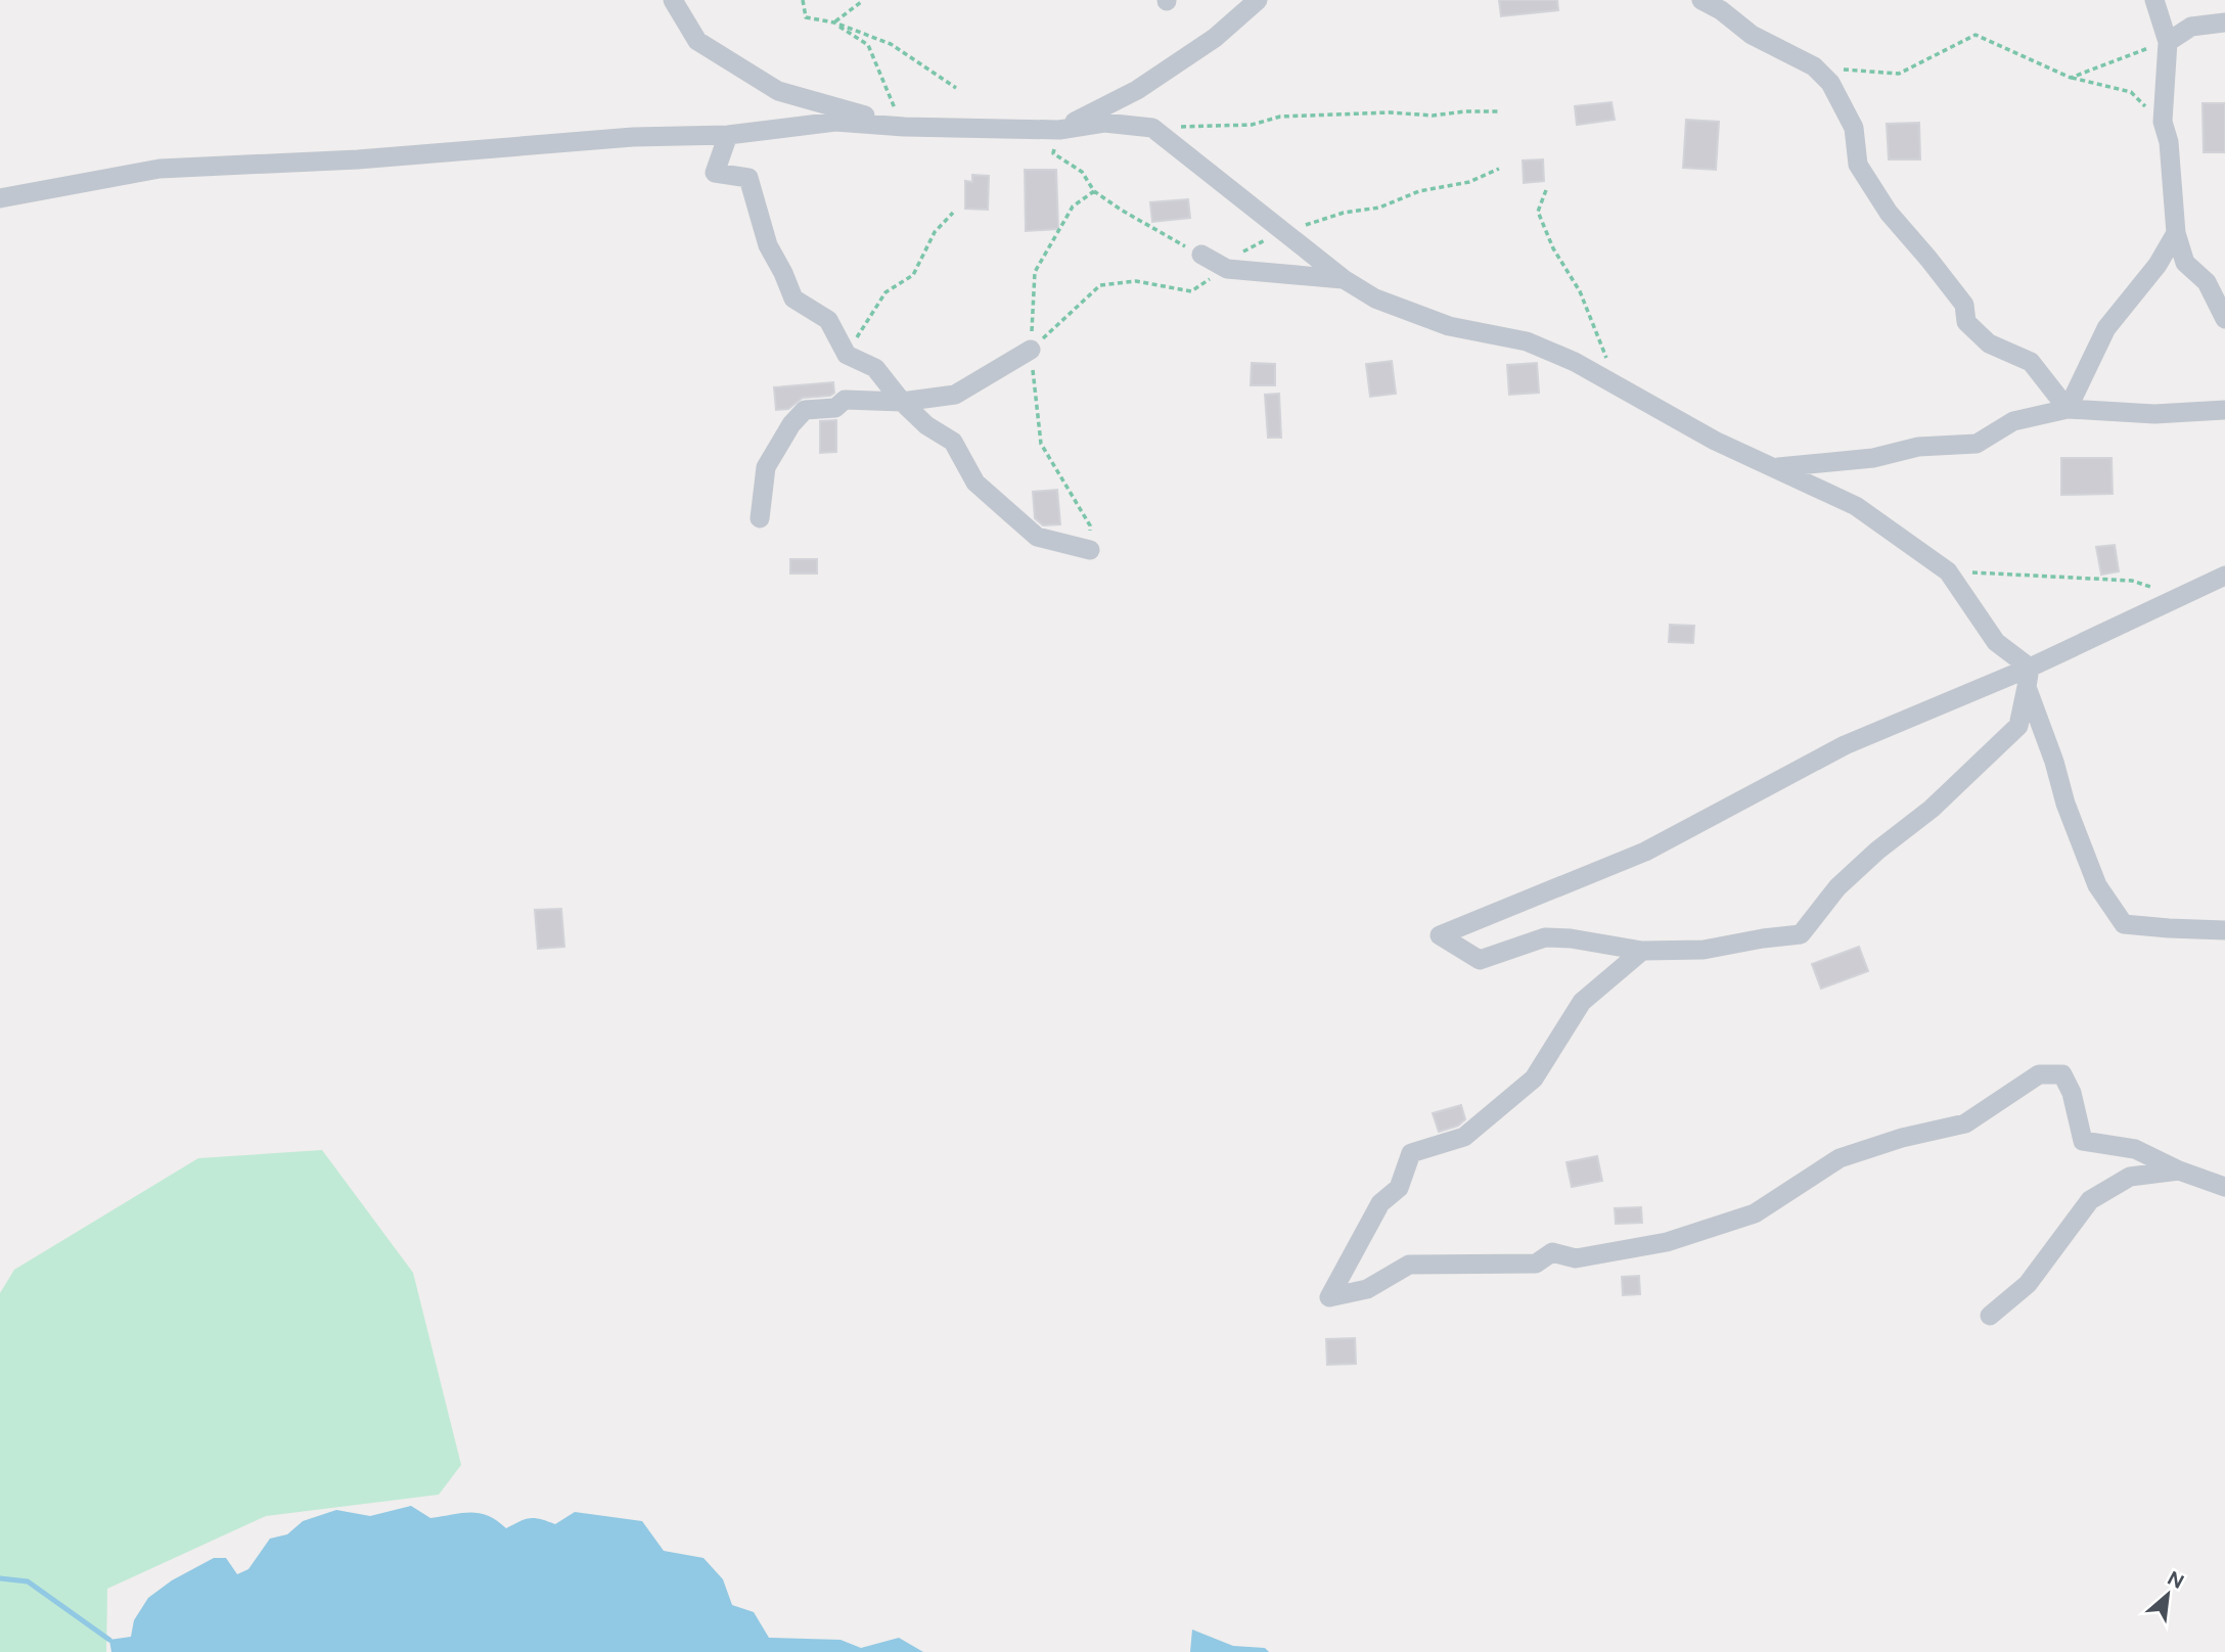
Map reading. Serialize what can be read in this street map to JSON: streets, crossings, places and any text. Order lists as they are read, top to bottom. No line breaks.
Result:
{"north":"top right"}
